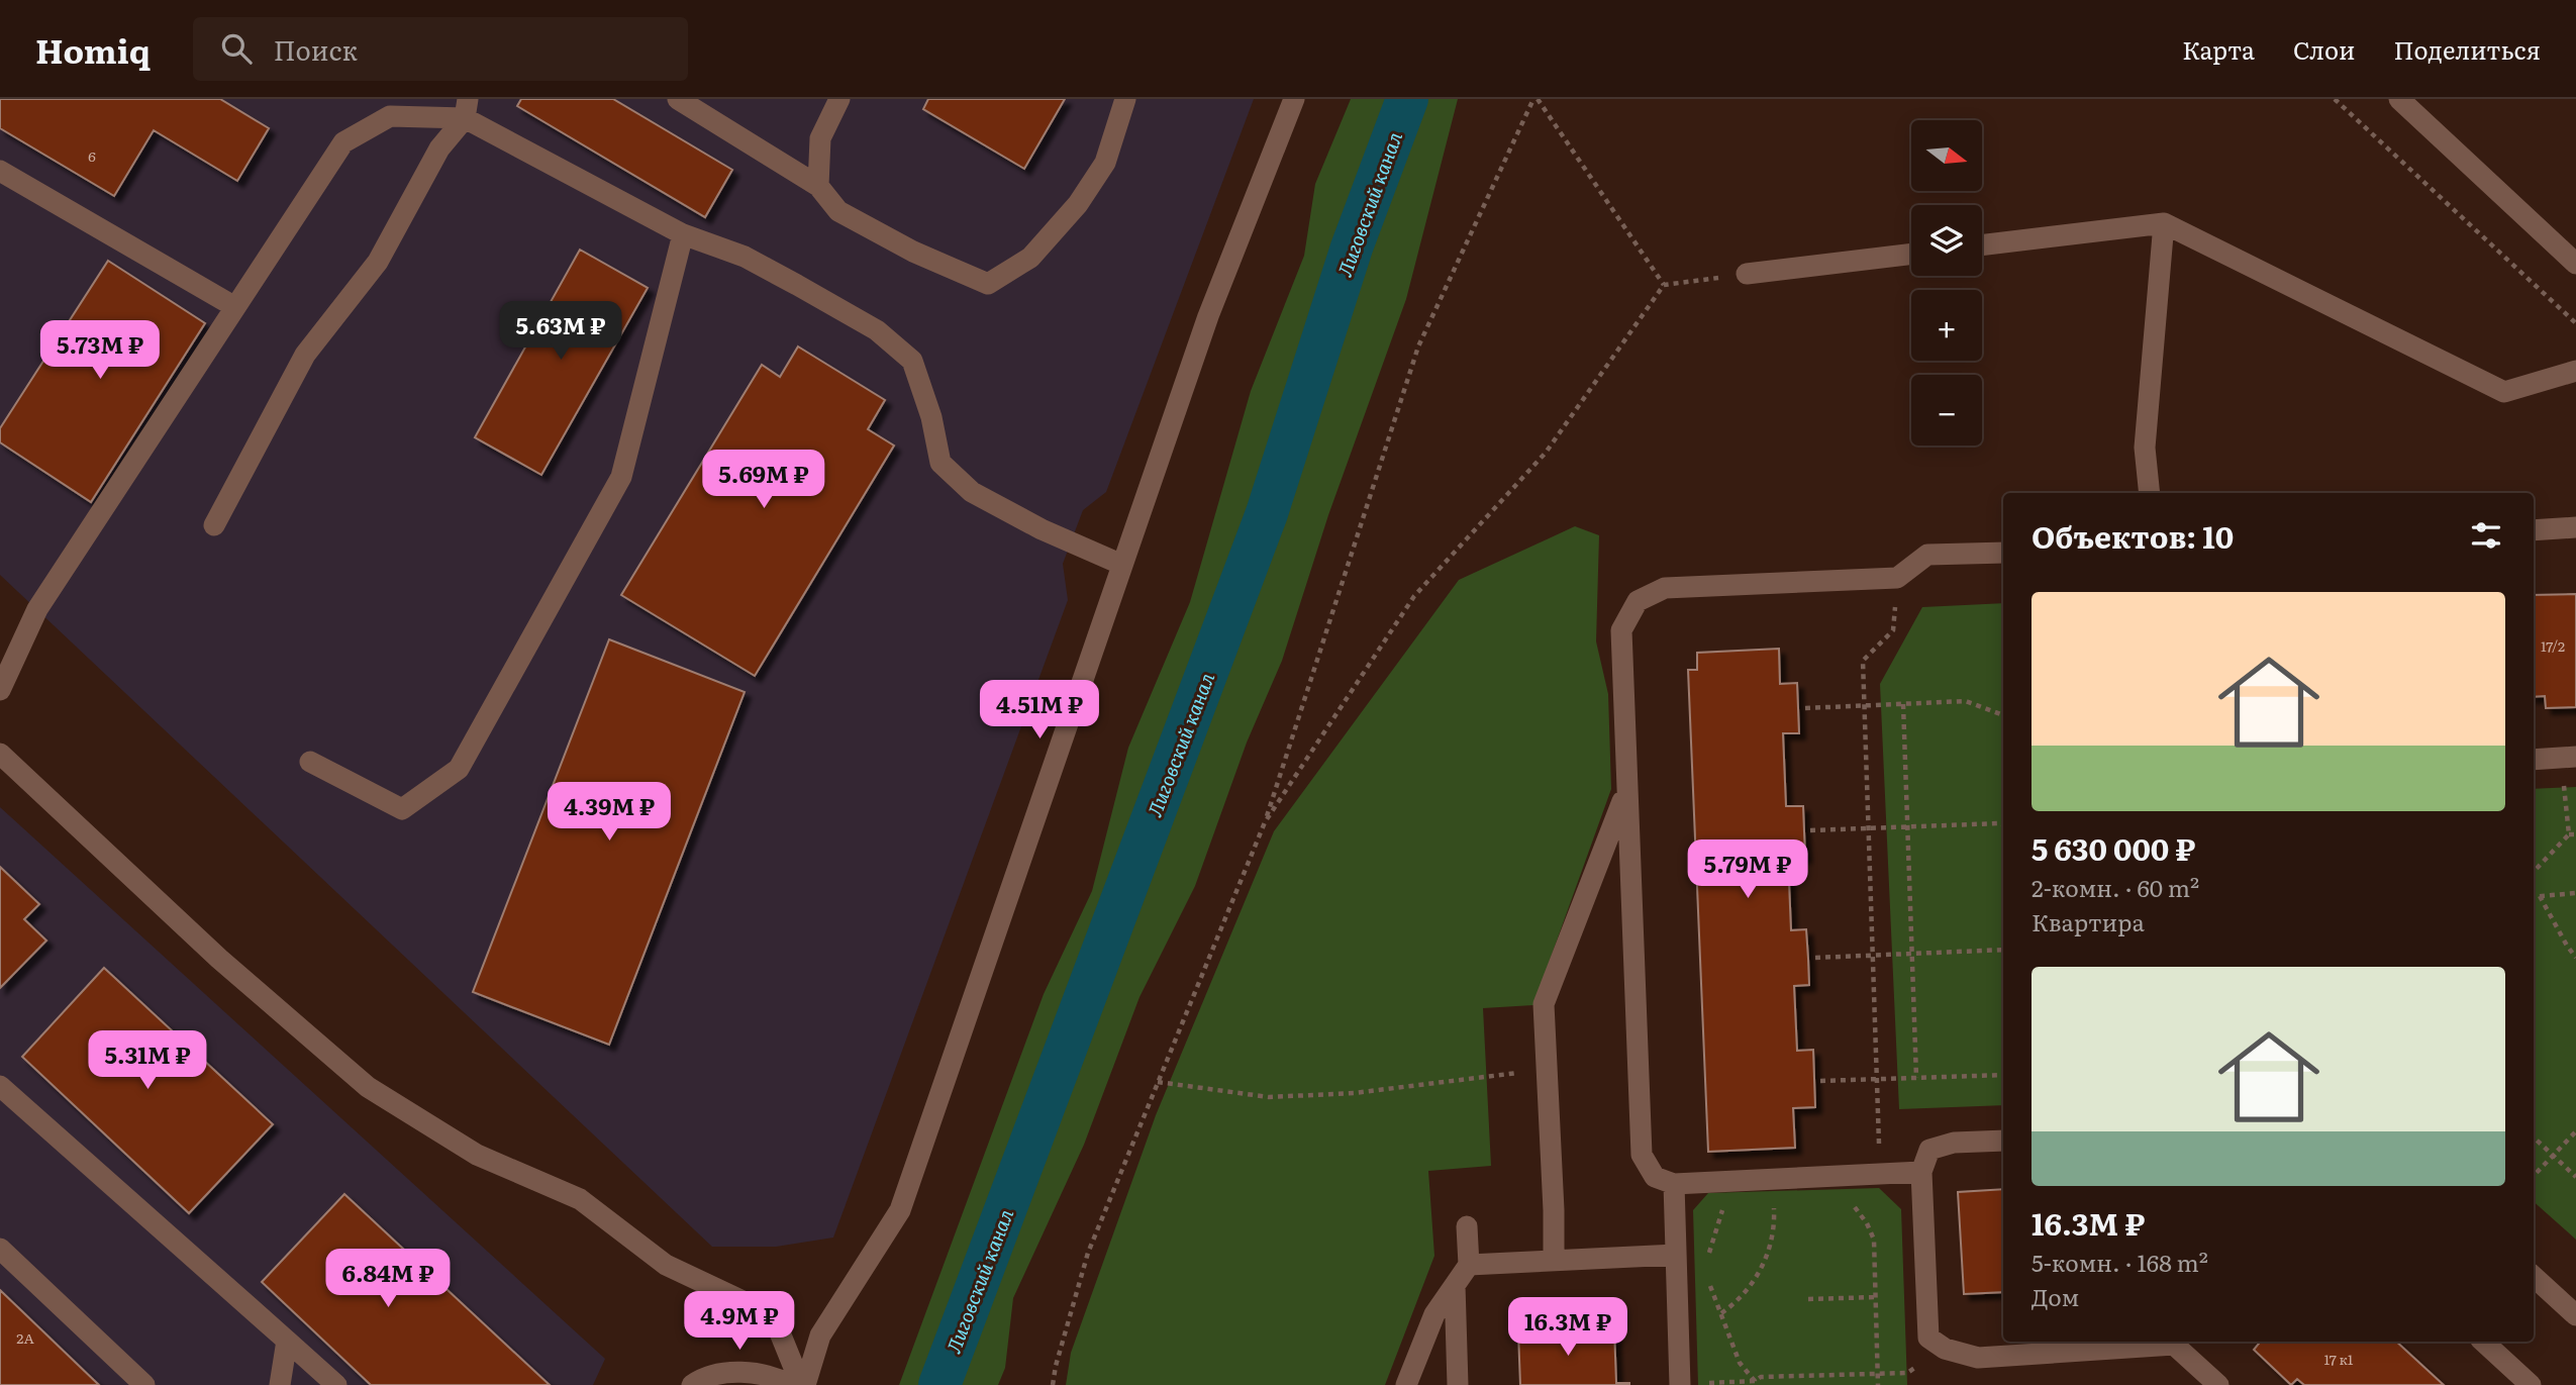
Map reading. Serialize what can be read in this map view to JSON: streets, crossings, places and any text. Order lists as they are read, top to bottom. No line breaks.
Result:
{"water":["Лиговский канал"],"house_numbers":["6","17/2","2А","17 к1"],"north":"right","page":{"header":"Homiq","search":"Поиск","nav":["Карта","Слои","Поделиться"],"map_buttons":["+","−"],"price":["5.63M ₽","5.73M ₽","5.69M ₽","4.51M ₽","4.39M ₽","5.79M ₽","5.31M ₽","6.84M ₽","4.9M ₽","16.3M ₽"],"heading":"Объектов: 10","list":[{"name":"5 630 000 ₽","note":"2-комн. · 60 m² · Квартира"},{"name":"16.3M ₽","note":"5-комн. · 168 m² · Дом"}]}}
